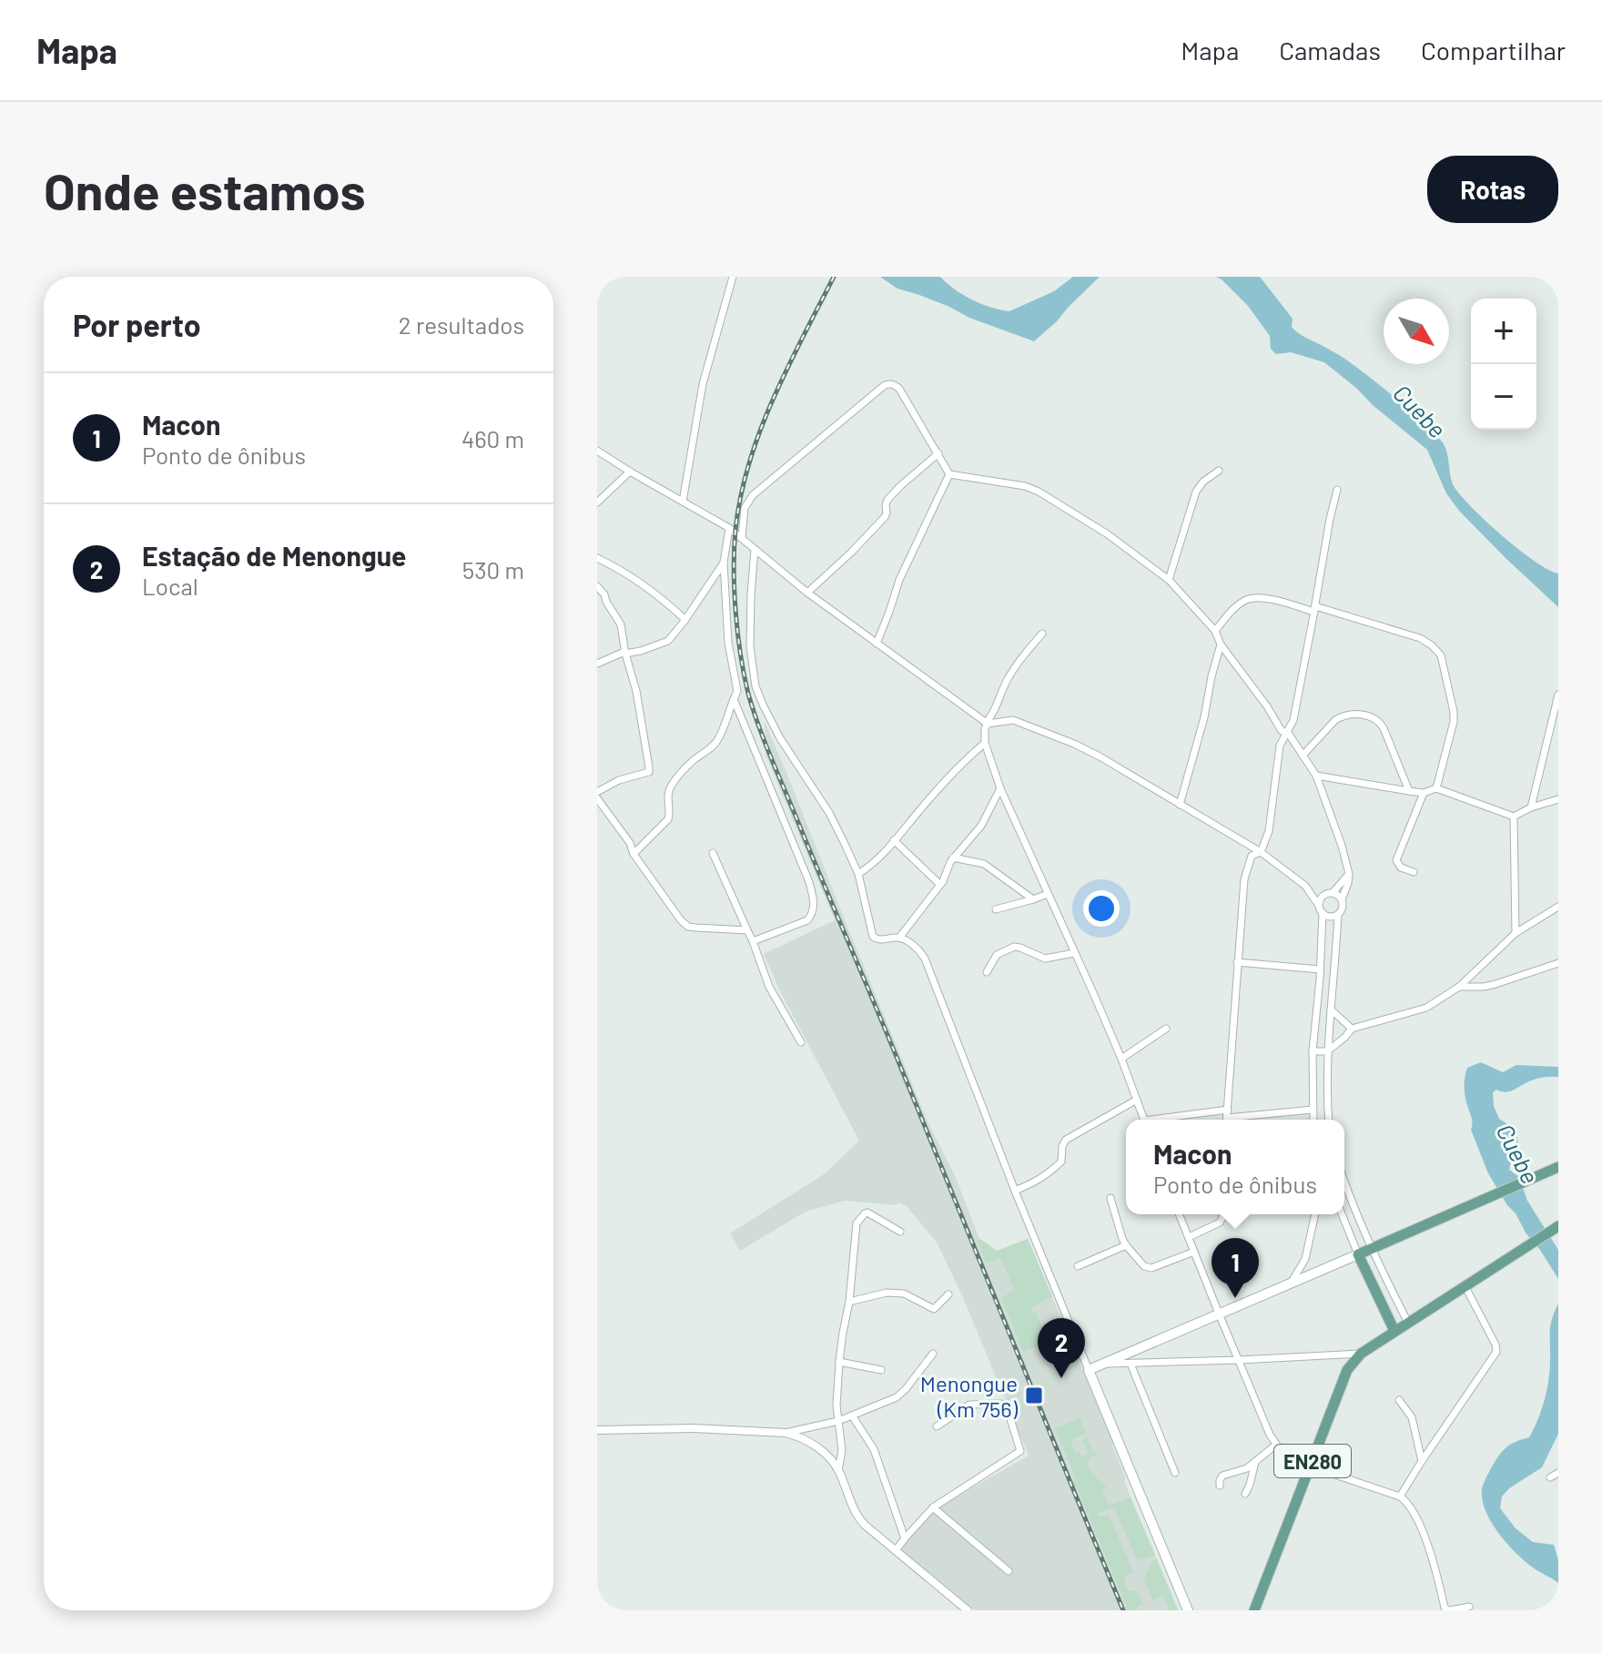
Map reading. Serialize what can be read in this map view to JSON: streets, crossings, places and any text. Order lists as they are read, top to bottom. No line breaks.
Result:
{"streets":{"main road":["EN280"]},"water":["Cuebe"],"places":{"transit":["Menongue (Km 756)"]},"north":"bottom right","page":{"header":"Mapa","nav":["Mapa","Camadas","Compartilhar"],"buttons":"Rotas","title":"Onde estamos","heading":["Por perto","2 resultados"],"map_buttons":["+","−"],"list":[{"mark":"1","name":"Macon","note":"Ponto de ônibus","value":"460 m"},{"mark":"2","name":"Estação de Menongue","note":"Local","value":"530 m"}],"popup":["Macon","Ponto de ônibus"],"pins":["1","2"]}}
